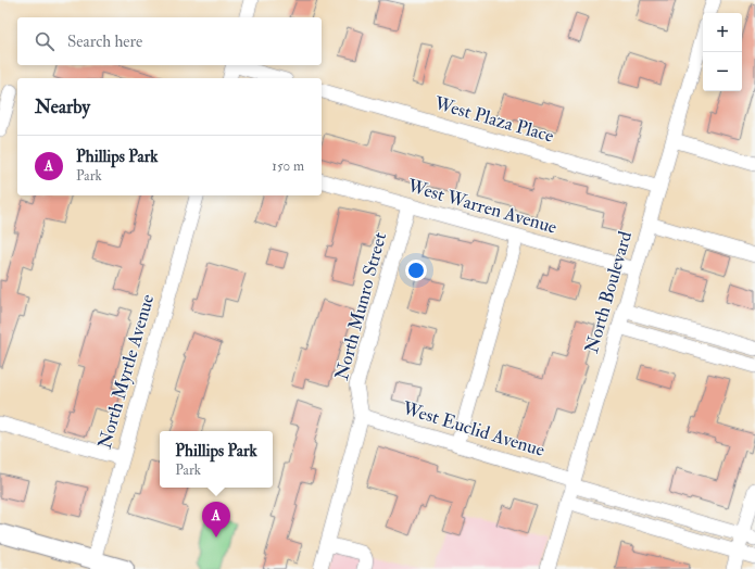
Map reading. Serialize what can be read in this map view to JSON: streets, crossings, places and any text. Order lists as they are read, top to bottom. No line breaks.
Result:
{"streets":{"street":["West Plaza Place","West Warren Avenue","North Boulevard","North Munro Street","North Myrtle Avenue","West Euclid Avenue"]},"crossings":[["West Plaza Place","North Boulevard"],["West Warren Avenue","North Boulevard"],["West Warren Avenue","North Munro Street"],["North Boulevard","West Euclid Avenue"],["North Munro Street","West Euclid Avenue"]],"page":{"map_buttons":["+","−"],"search":"Search here","heading":"Nearby","list":[{"mark":"A","name":"Phillips Park","note":"Park","value":"150 m"}],"popup":["Phillips Park","Park"],"pins":"A"}}
